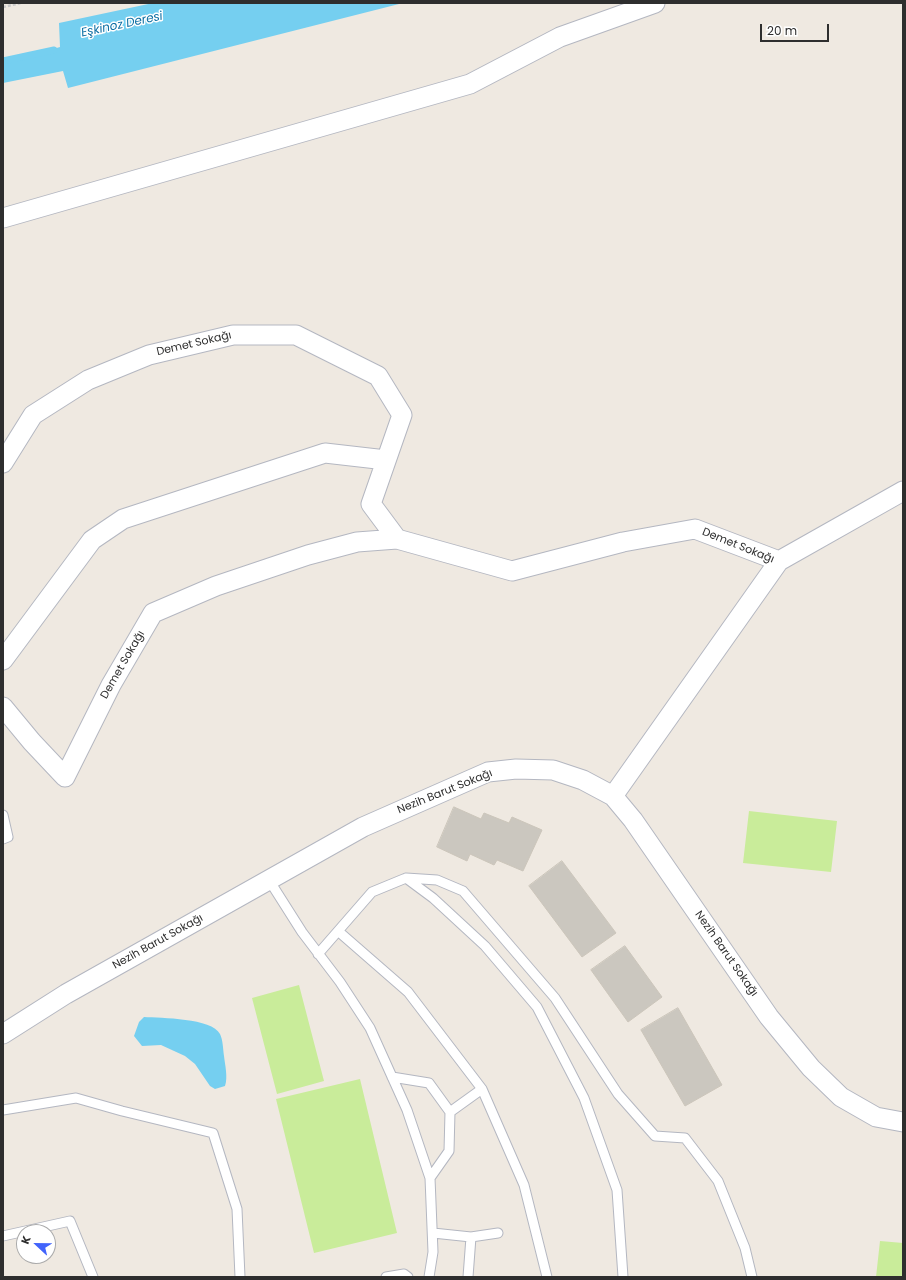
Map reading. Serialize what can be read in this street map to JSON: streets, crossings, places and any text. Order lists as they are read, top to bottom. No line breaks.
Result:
{"streets":{"street":["Demet Sokağı","Nezih Barut Sokağı"]},"crossings":[["Demet Sokağı","Nezih Barut Sokağı"]],"water":["Eşkinoz Deresi"],"scale_bar":"20 m","north":"left"}
